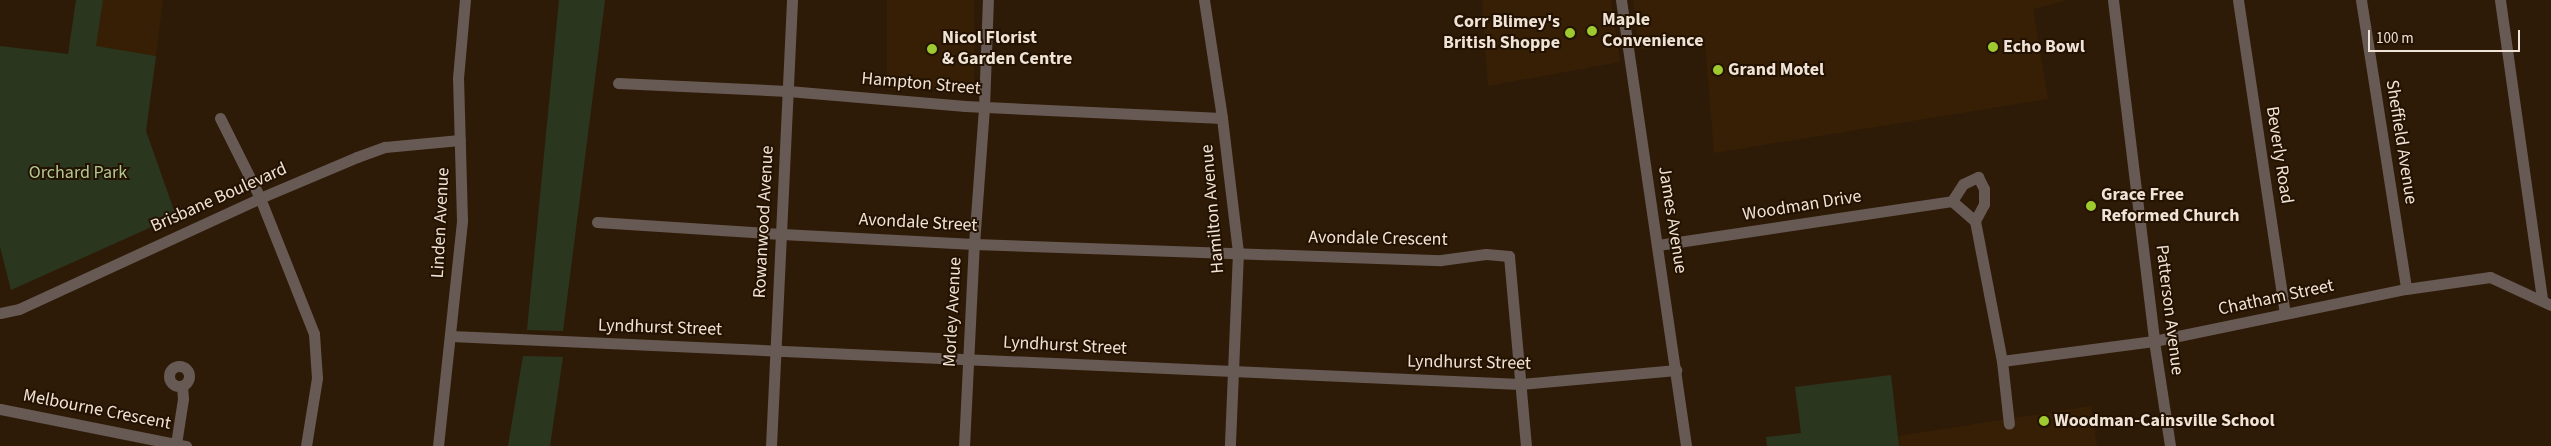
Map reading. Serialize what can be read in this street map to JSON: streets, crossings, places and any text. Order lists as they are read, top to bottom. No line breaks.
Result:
{"streets":{"street":["Hampton Street","Sheffield Avenue","Beverly Road","Brisbane Boulevard","Woodman Drive","Hamilton Avenue","James Avenue","Rowanwood Avenue","Linden Avenue","Avondale Street","Avondale Crescent","Chatham Street","Patterson Avenue","Morley Avenue","Lyndhurst Street","Melbourne Crescent"]},"crossings":[["Hampton Street","Hamilton Avenue"],["Hampton Street","Rowanwood Avenue"],["Hampton Street","Morley Avenue"],["Sheffield Avenue","Chatham Street"],["Beverly Road","Chatham Street"],["Brisbane Boulevard","Linden Avenue"],["Woodman Drive","James Avenue"],["Hamilton Avenue","Avondale Street"],["Hamilton Avenue","Avondale Crescent"],["Hamilton Avenue","Lyndhurst Street"],["James Avenue","Lyndhurst Street"],["Rowanwood Avenue","Avondale Street"],["Rowanwood Avenue","Lyndhurst Street"],["Linden Avenue","Lyndhurst Street"],["Avondale Street","Avondale Crescent"],["Avondale Street","Morley Avenue"],["Avondale Crescent","Lyndhurst Street"],["Chatham Street","Patterson Avenue"],["Morley Avenue","Lyndhurst Street"]],"parks":["Orchard Park"],"places":["Maple Convenience","Corr Blimey's British Shoppe","Echo Bowl","Nicol Florist & Garden Centre","Grand Motel","Grace Free Reformed Church","Woodman-Cainsville School"],"scale_bar":"100 m"}
